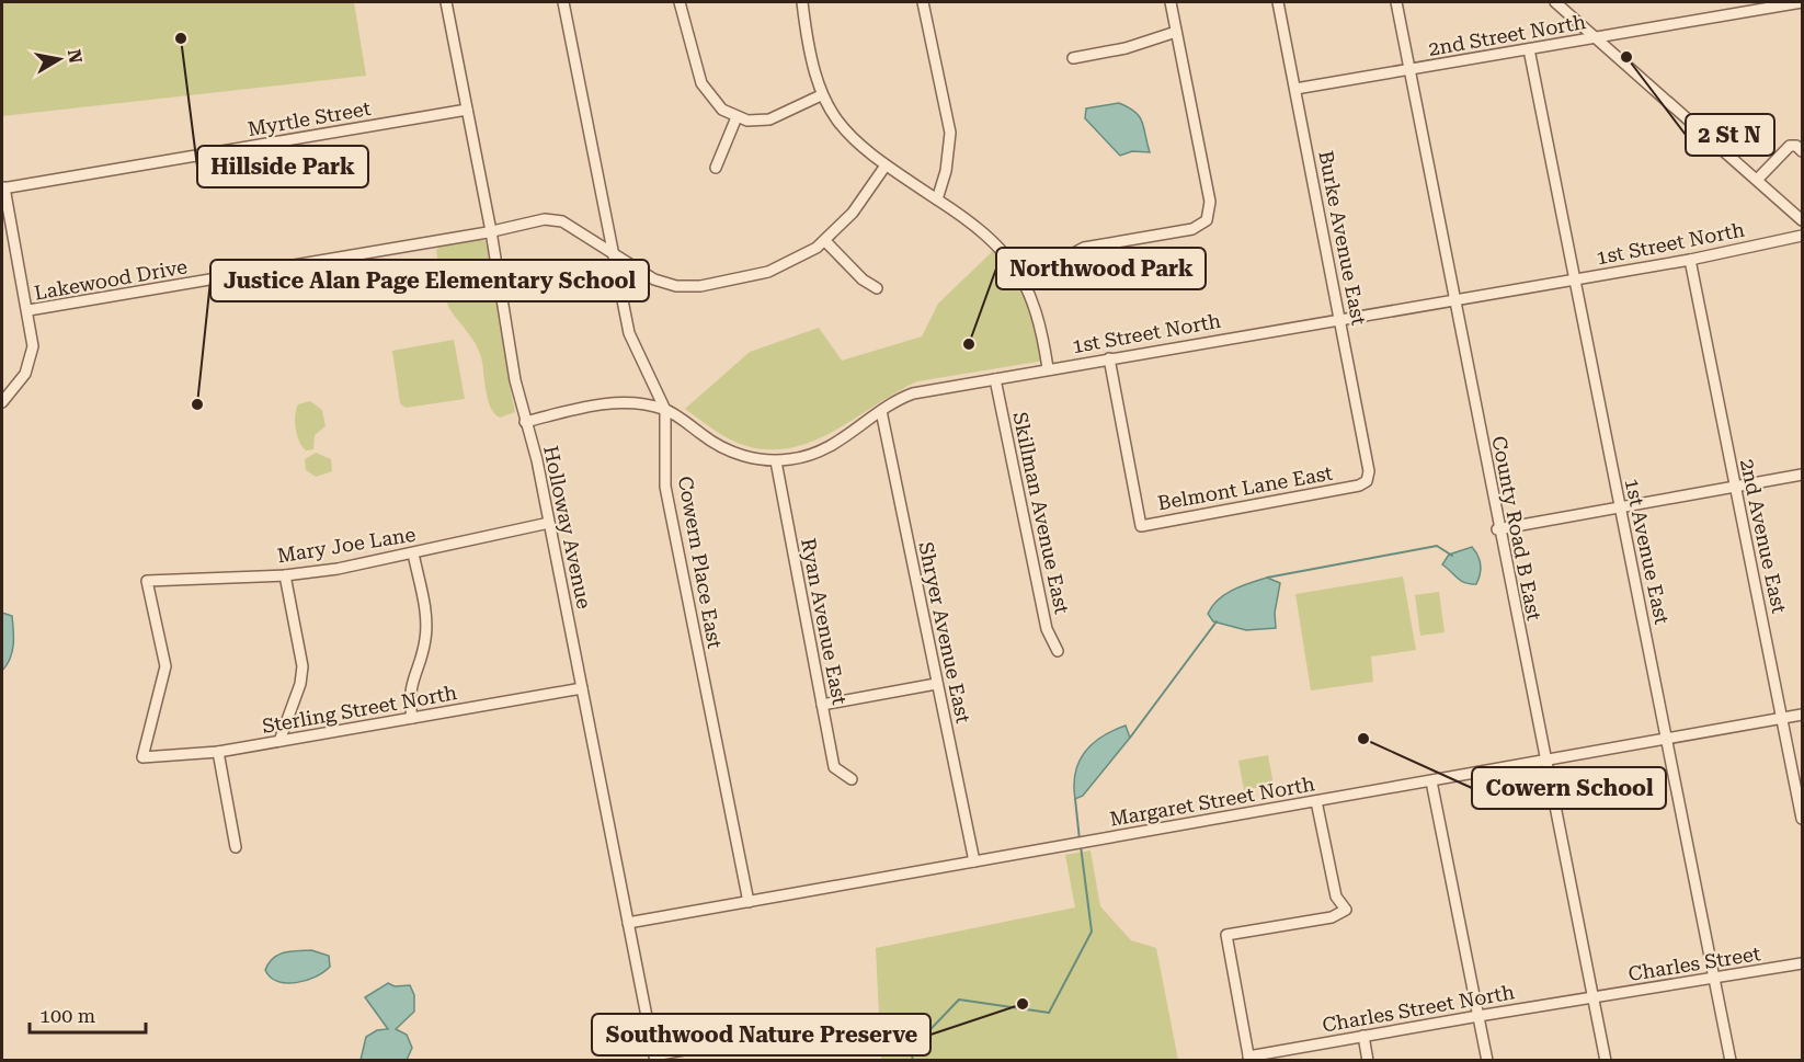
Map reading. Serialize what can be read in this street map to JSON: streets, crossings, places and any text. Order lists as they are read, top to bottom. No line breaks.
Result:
{"streets":{"street":["2nd Street North","Myrtle Street","Burke Avenue East","1st Street North","Lakewood Drive","Belmont Lane East","Skillman Avenue East","Holloway Avenue","County Road B East","2nd Avenue East","Mary Joe Lane","1st Avenue East","Cowern Place East","Ryan Avenue East","Shryer Avenue East","Sterling Street North","Margaret Street North","Charles Street","Charles Street North"]},"crossings":[["2nd Street North","Burke Avenue East"],["2nd Street North","County Road B East"],["2nd Street North","1st Avenue East"],["Myrtle Street","Holloway Avenue"],["Burke Avenue East","1st Street North"],["Burke Avenue East","Belmont Lane East"],["1st Street North","Belmont Lane East"],["1st Street North","Skillman Avenue East"],["1st Street North","Holloway Avenue"],["1st Street North","County Road B East"],["1st Street North","2nd Avenue East"],["1st Street North","1st Avenue East"],["1st Street North","Cowern Place East"],["1st Street North","Ryan Avenue East"],["1st Street North","Shryer Avenue East"],["Lakewood Drive","Holloway Avenue"],["Lakewood Drive","Cowern Place East"],["Holloway Avenue","Mary Joe Lane"],["Holloway Avenue","Sterling Street North"],["Holloway Avenue","Margaret Street North"],["County Road B East","Margaret Street North"],["County Road B East","Charles Street"],["County Road B East","Charles Street North"],["2nd Avenue East","Margaret Street North"],["Mary Joe Lane","Sterling Street North"],["1st Avenue East","Margaret Street North"],["1st Avenue East","Charles Street"],["Cowern Place East","Margaret Street North"],["Shryer Avenue East","Margaret Street North"],["Charles Street","Charles Street North"]],"places":["Hillside Park","2 St N","Northwood Park","Justice Alan Page Elementary School","Cowern School","Southwood Nature Preserve"],"scale_bar":"100 m","north":"right"}
